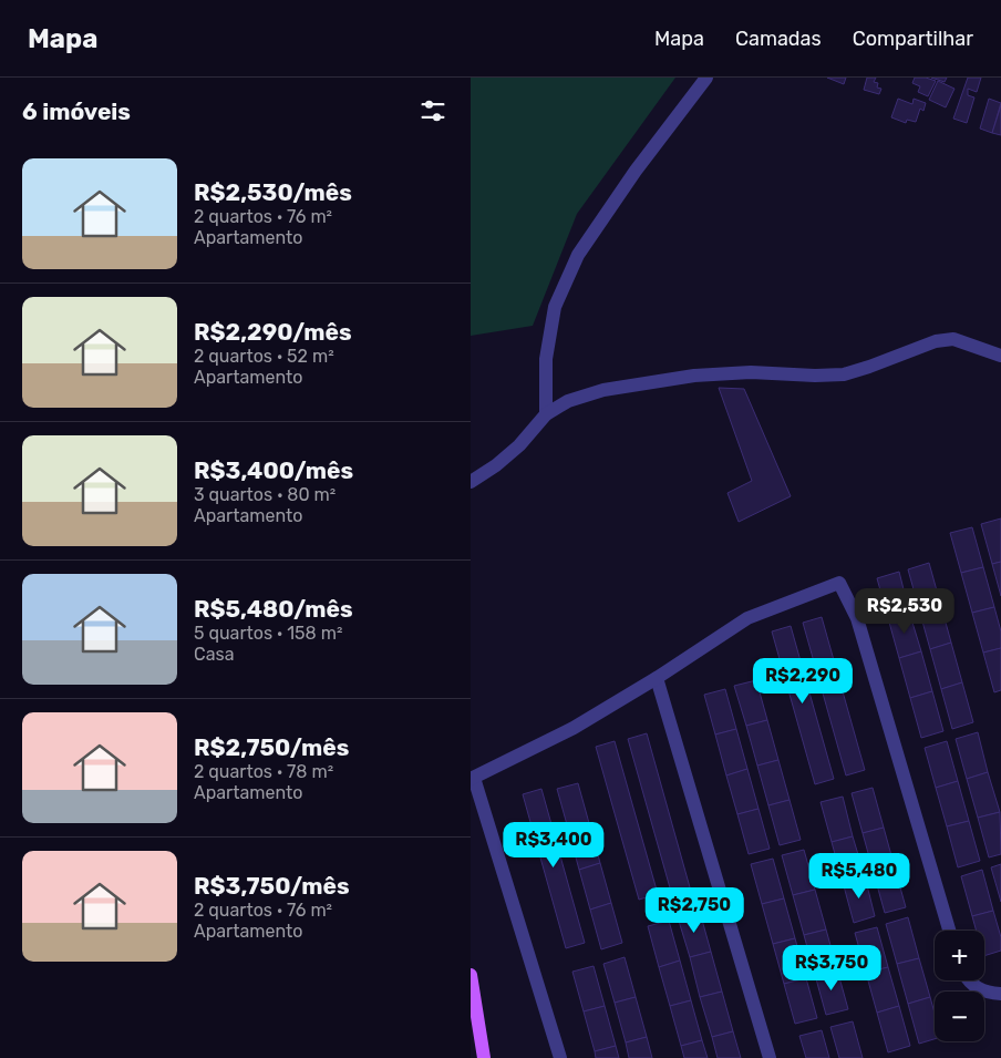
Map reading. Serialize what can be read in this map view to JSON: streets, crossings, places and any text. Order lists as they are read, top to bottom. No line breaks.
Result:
{"page":{"header":"Mapa","nav":["Mapa","Camadas","Compartilhar"],"heading":"6 imóveis","list":[{"name":"R$2,530/mês","note":"2 quartos · 76 m² · Apartamento"},{"name":"R$2,290/mês","note":"2 quartos · 52 m² · Apartamento"},{"name":"R$3,400/mês","note":"3 quartos · 80 m² · Apartamento"},{"name":"R$5,480/mês","note":"5 quartos · 158 m² · Casa"},{"name":"R$2,750/mês","note":"2 quartos · 78 m² · Apartamento"},{"name":"R$3,750/mês","note":"2 quartos · 76 m² · Apartamento"}],"price":["R$2,530","R$2,290","R$3,400","R$5,480","R$2,750","R$3,750"],"map_buttons":["+","−"]}}
